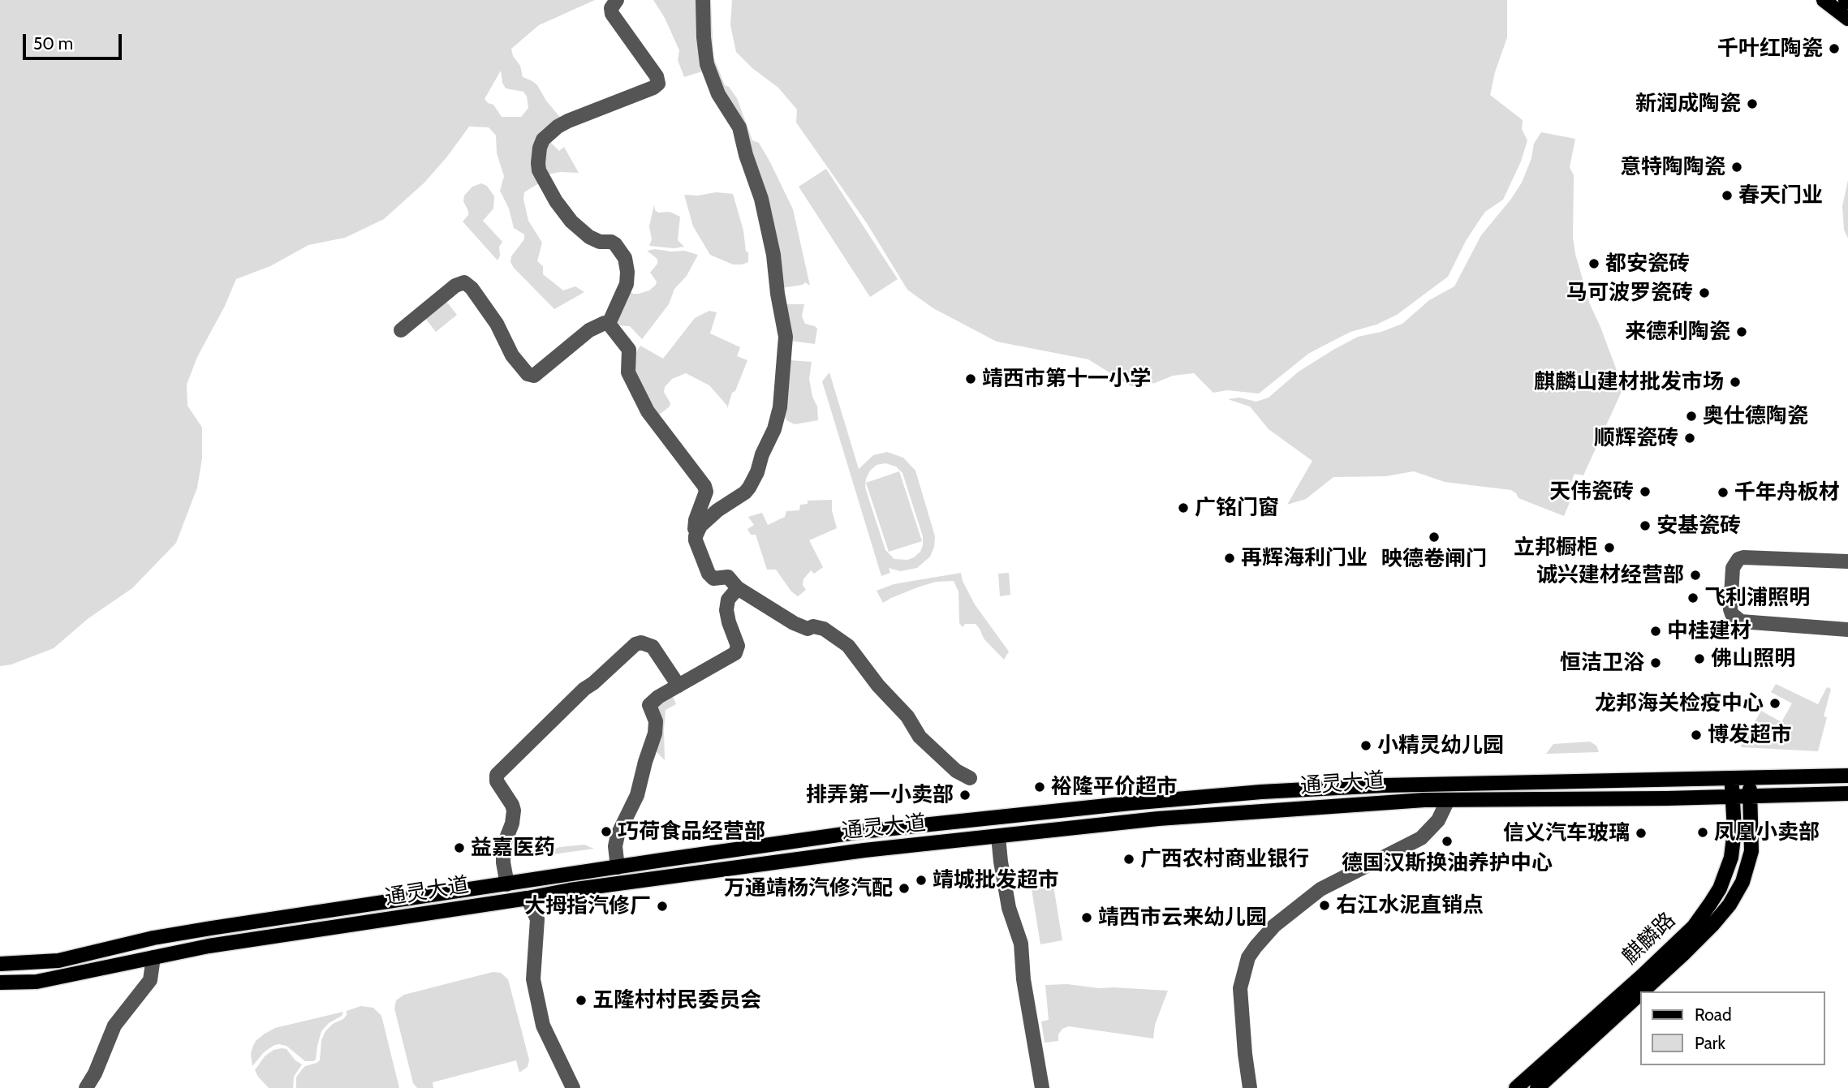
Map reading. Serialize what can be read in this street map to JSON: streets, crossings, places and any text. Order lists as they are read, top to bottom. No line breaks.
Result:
{"streets":{"main road":["通灵大道","麒麟路"]},"crossings":[["通灵大道","麒麟路"]],"places":["千叶红陶瓷","新润成陶瓷","意特陶陶瓷","春天门业","都安瓷砖","马可波罗瓷砖","来德利陶瓷","靖西市第十一小学","麒麟山建材批发市场","奥仕德陶瓷","顺辉瓷砖","天伟瓷砖","千年舟板材","广铭门窗","安基瓷砖","映德卷闸门","立邦橱柜","再辉海利门业","诚兴建材经营部","飞利浦照明","中桂建材","佛山照明","恒洁卫浴","龙邦海关检疫中心","博发超市","小精灵幼儿园","裕隆平价超市","排弄第一小卖部","巧荷食品经营部","凤凰小卖部","信义汽车玻璃","德国汉斯换油养护中心","益嘉医药","广西农村商业银行","靖城批发超市","万通靖杨汽修汽配","右江水泥直销点","大拇指汽修厂","靖西市云来幼儿园","五隆村村民委员会"],"legend":["Road","Park"],"scale_bar":"50 m"}
